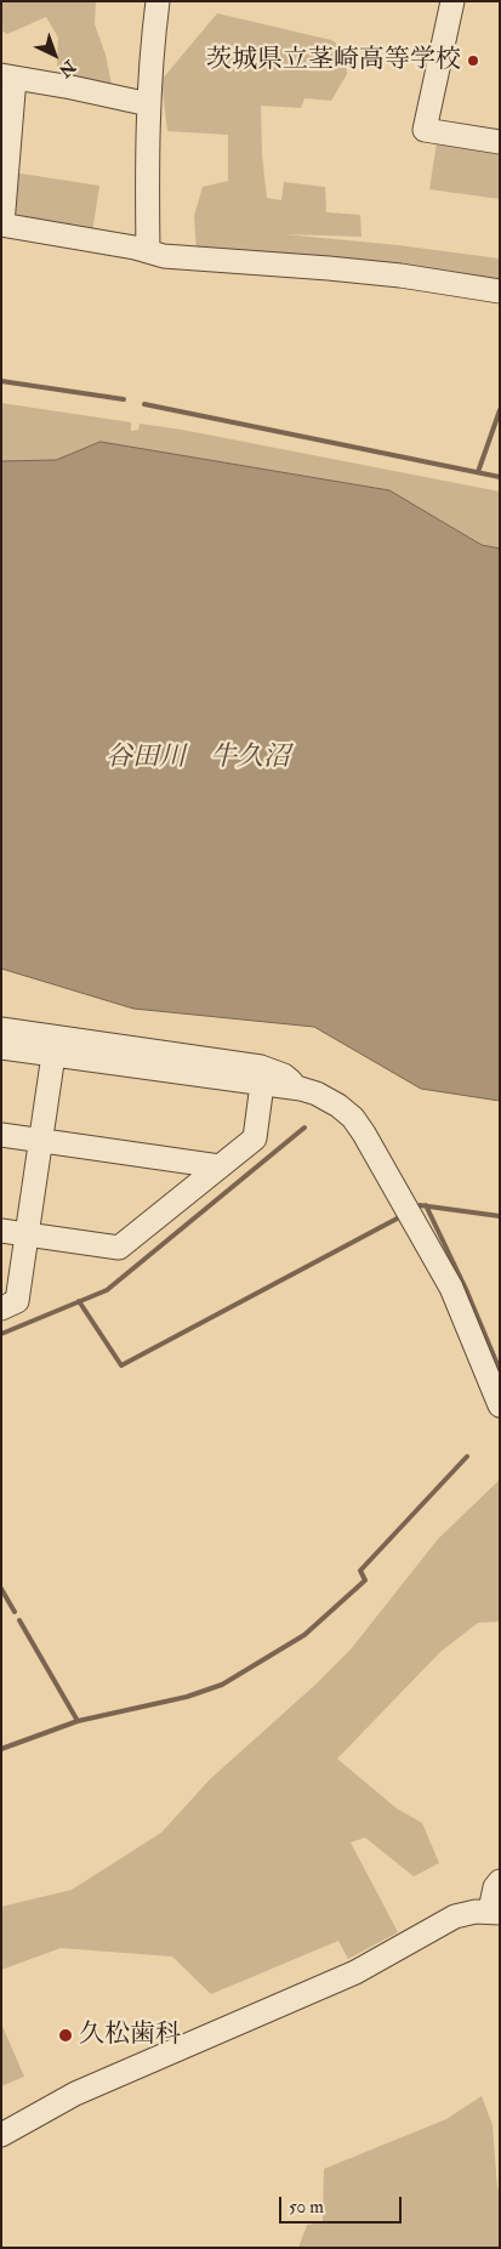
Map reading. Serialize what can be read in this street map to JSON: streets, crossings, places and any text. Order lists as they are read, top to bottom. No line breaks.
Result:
{"water":["谷田川","牛久沼"],"places":["茨城県立茎崎高等学校","久松歯科"],"scale_bar":"50 m","north":"bottom right"}
